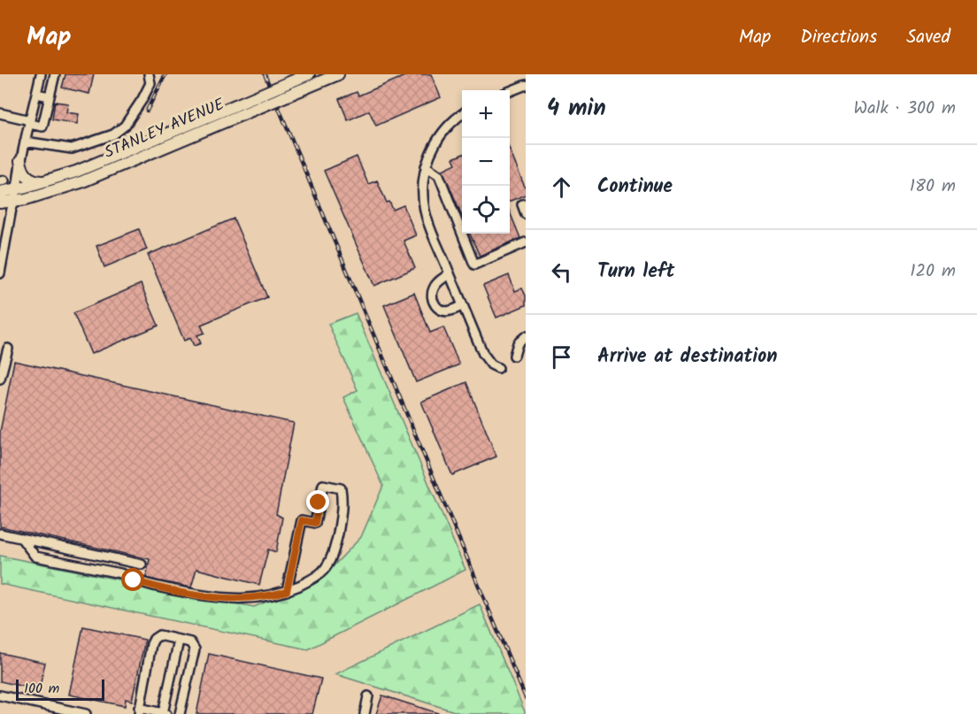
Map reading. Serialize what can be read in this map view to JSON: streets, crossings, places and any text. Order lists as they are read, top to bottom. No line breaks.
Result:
{"streets":{"main road":["STANLEY AVENUE"]},"scale_bar":"100 m","page":{"header":"Map","nav":["Map","Directions","Saved"],"heading":["4 min","Walk · 300 m"],"map_buttons":["+","−"],"list":[["Continue","180 m"],["Turn left","120 m"],"Arrive at destination"],"scale":"100 m"}}
